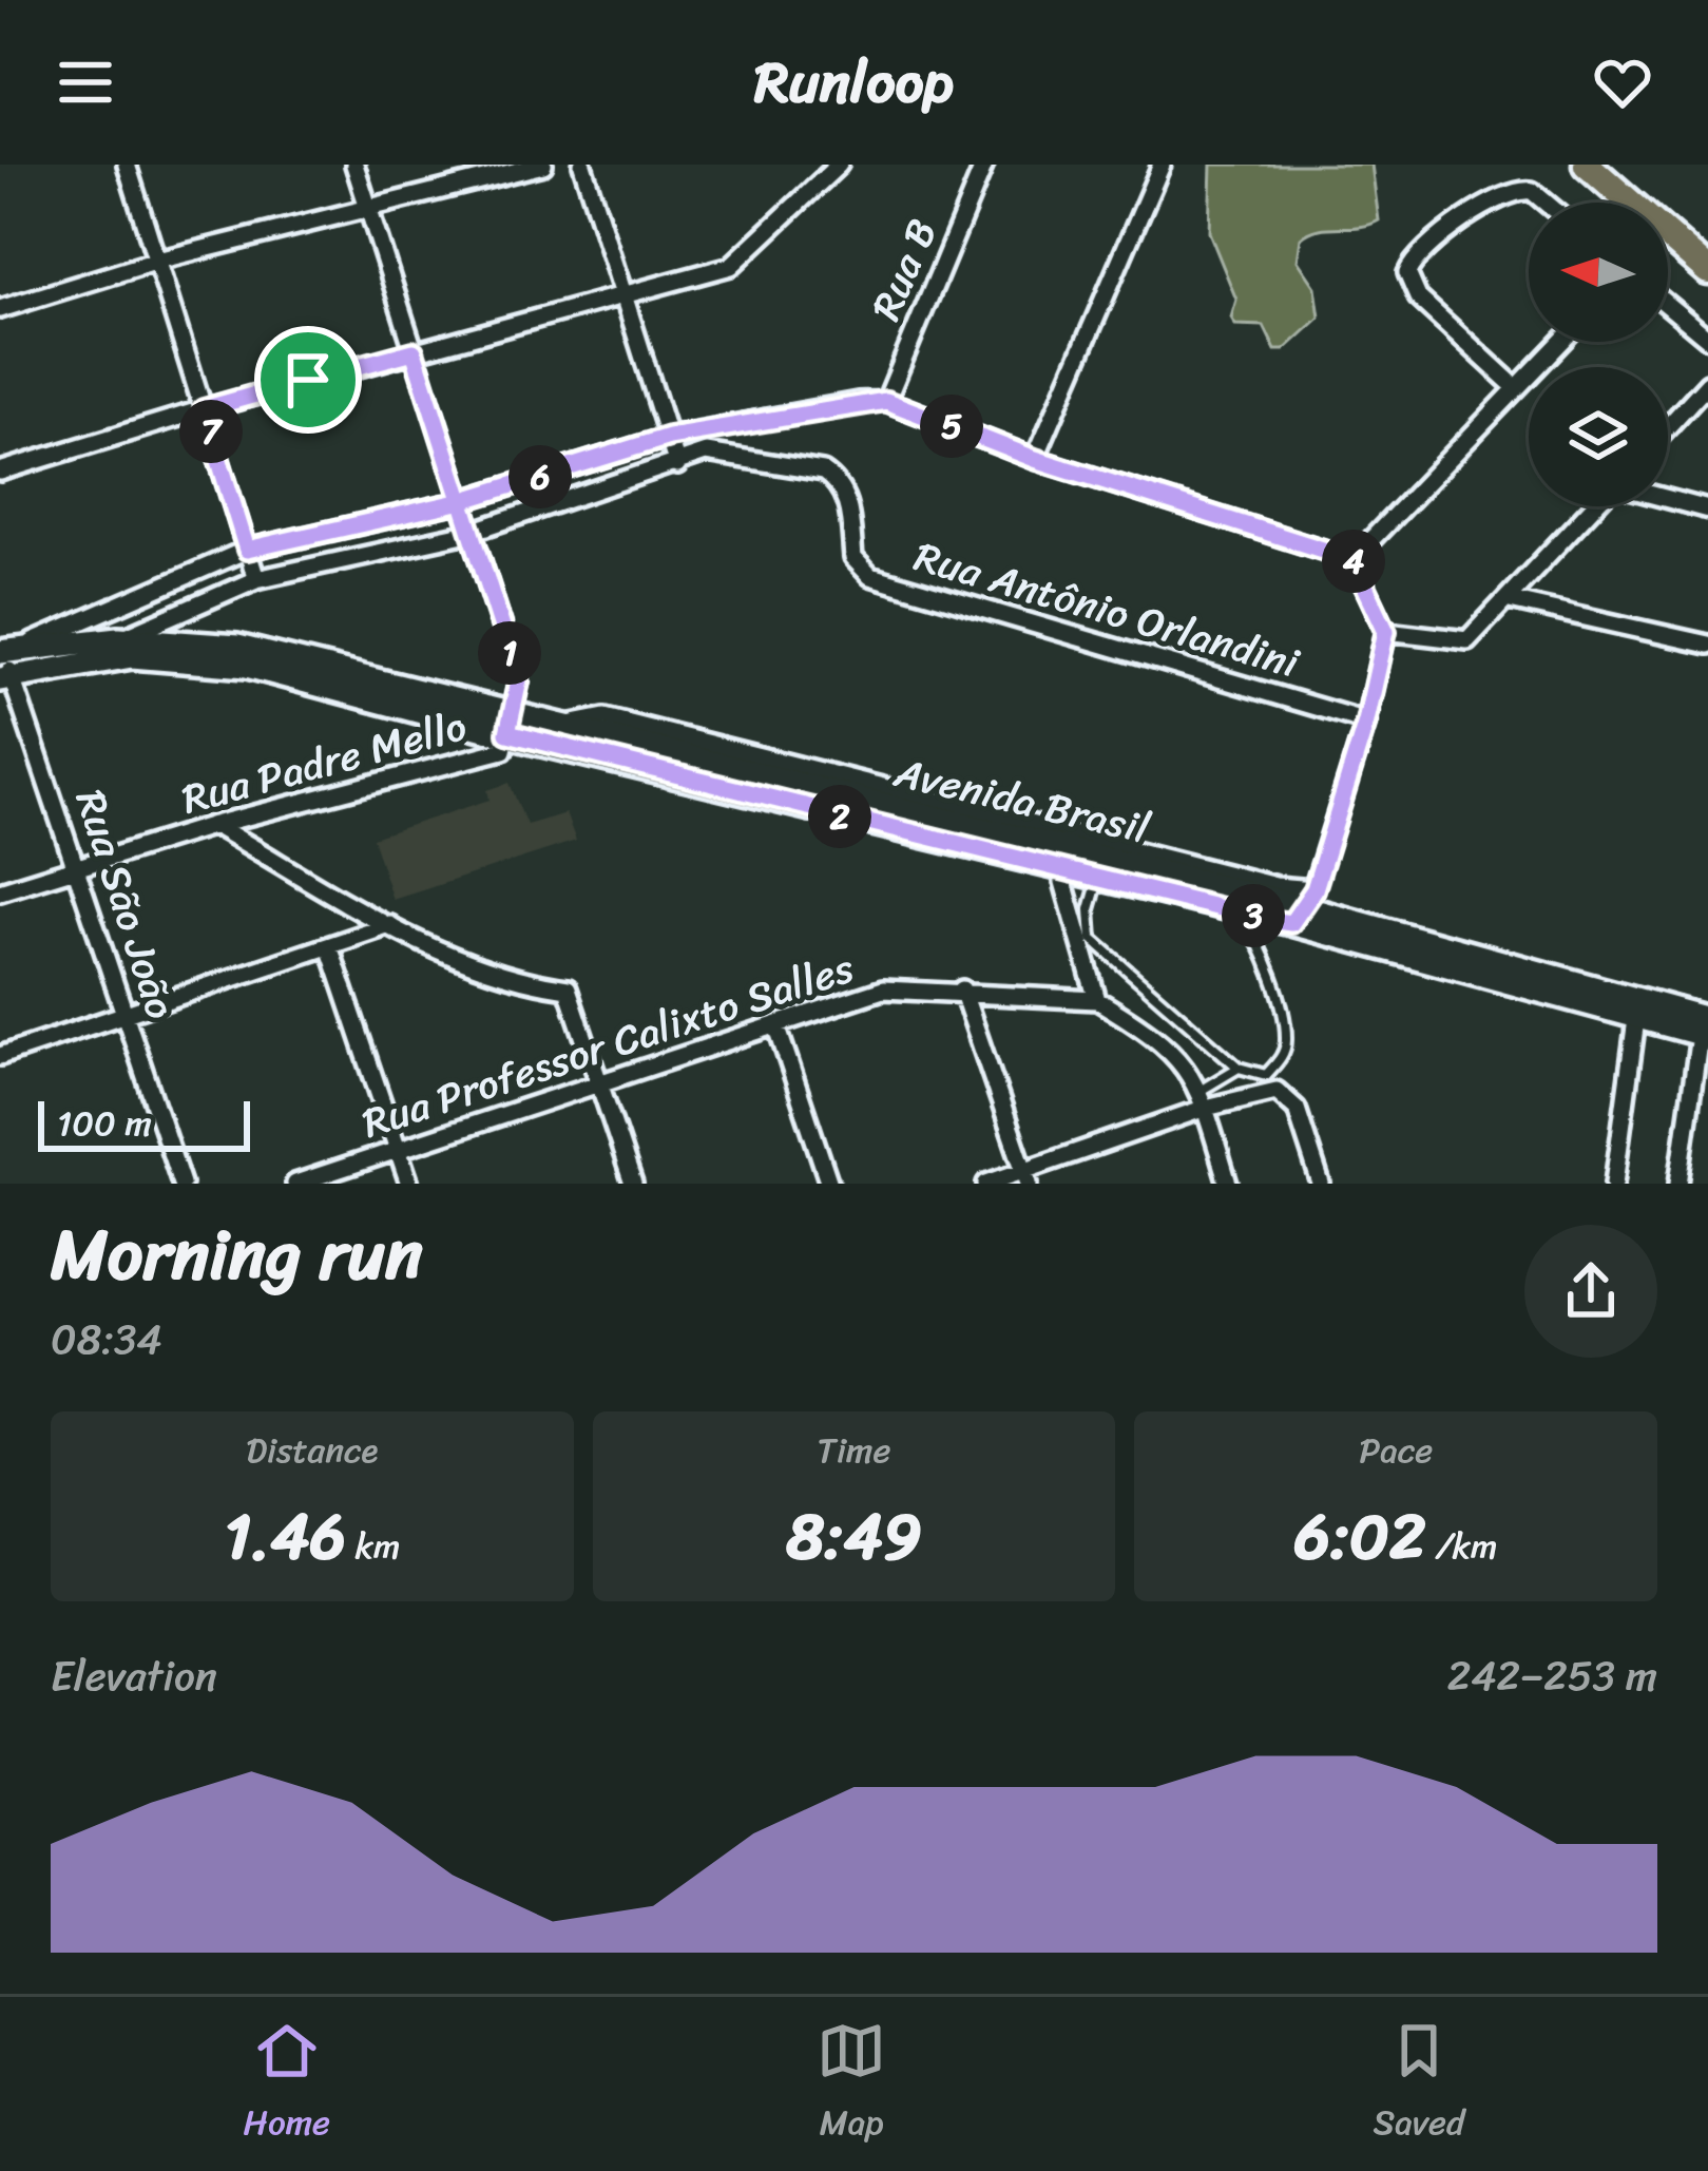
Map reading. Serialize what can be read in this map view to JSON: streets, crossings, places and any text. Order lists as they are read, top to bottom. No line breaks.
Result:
{"streets":{"main road":["Avenida Brasil"],"street":["Rua B","Rua Antônio Orlandini","Rua Padre Mello","Rua São João","Rua Professor Calixto Salles"]},"crossings":[["Rua Padre Mello","Avenida Brasil"],["Rua Padre Mello","Rua São João"],["Avenida Brasil","Rua São João"]],"scale_bar":"100 m","north":"left","page":{"header":"Runloop","pins":["5","7","6","4","1","2","3"],"scale":"100 m","heading":["Morning run","08:34"],"stats":[["Distance","1.46 km"],["Time","8:49"],["Pace","6:02 /km"]],"chart":["Elevation","242–253 m"],"tabs":["Home","Map","Saved"]}}
